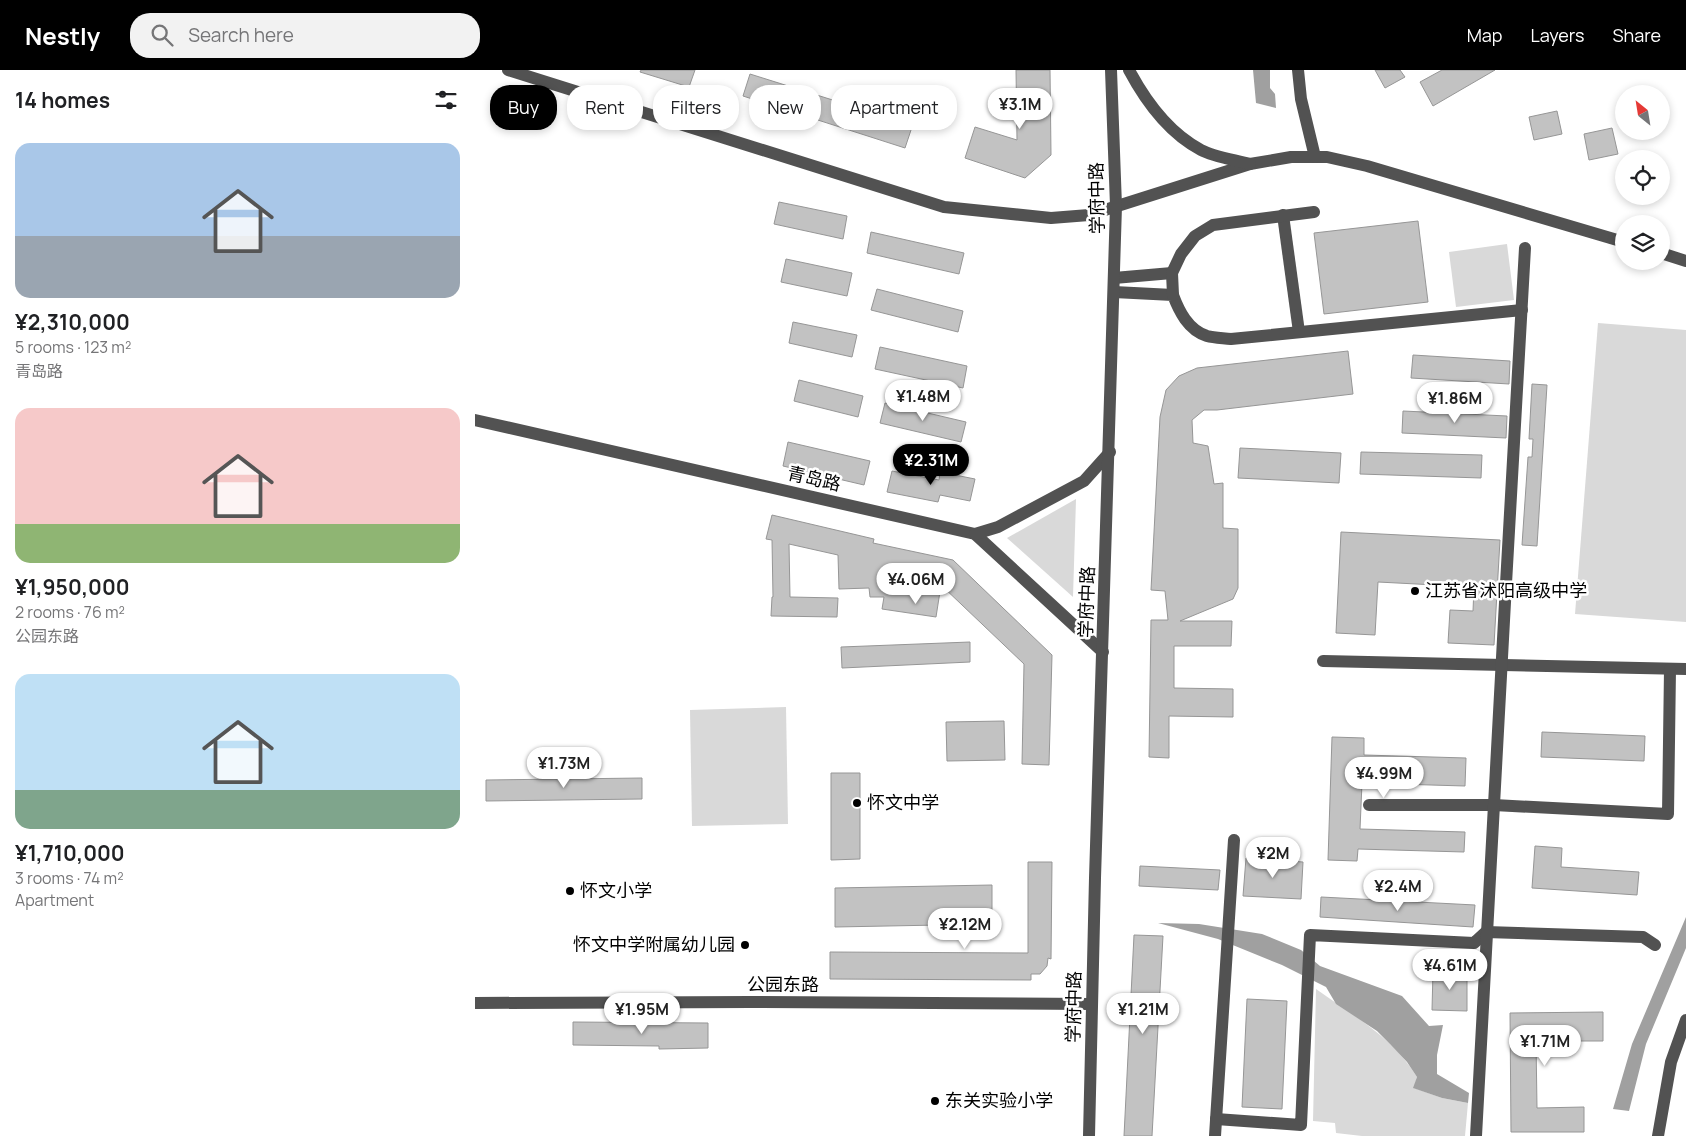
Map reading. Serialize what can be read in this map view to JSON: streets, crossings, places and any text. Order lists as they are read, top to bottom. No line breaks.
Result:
{"streets":{"street":["学府中路","青岛路","公园东路"]},"crossings":[["学府中路","青岛路"],["学府中路","公园东路"]],"places":["江苏省沭阳高级中学","怀文中学","怀文小学","怀文中学附属幼儿园","东关实验小学"],"north":"top left","page":{"header":"Nestly","search":"Search here","nav":["Map","Layers","Share"],"heading":"14 homes","chip":["Buy","Rent","Filters","New","Apartment"],"price":["¥3.1M","¥1.48M","¥1.86M","¥2.31M","¥4.06M","¥1.73M","¥4.99M","¥2M","¥2.4M","¥2.12M","¥4.61M","¥1.95M","¥1.21M","¥1.71M"],"list":[{"name":"¥2,310,000","note":"5 rooms · 123 m² · 青岛路"},{"name":"¥1,950,000","note":"2 rooms · 76 m² · 公园东路"},{"name":"¥1,710,000","note":"3 rooms · 74 m² · Apartment"}]}}
